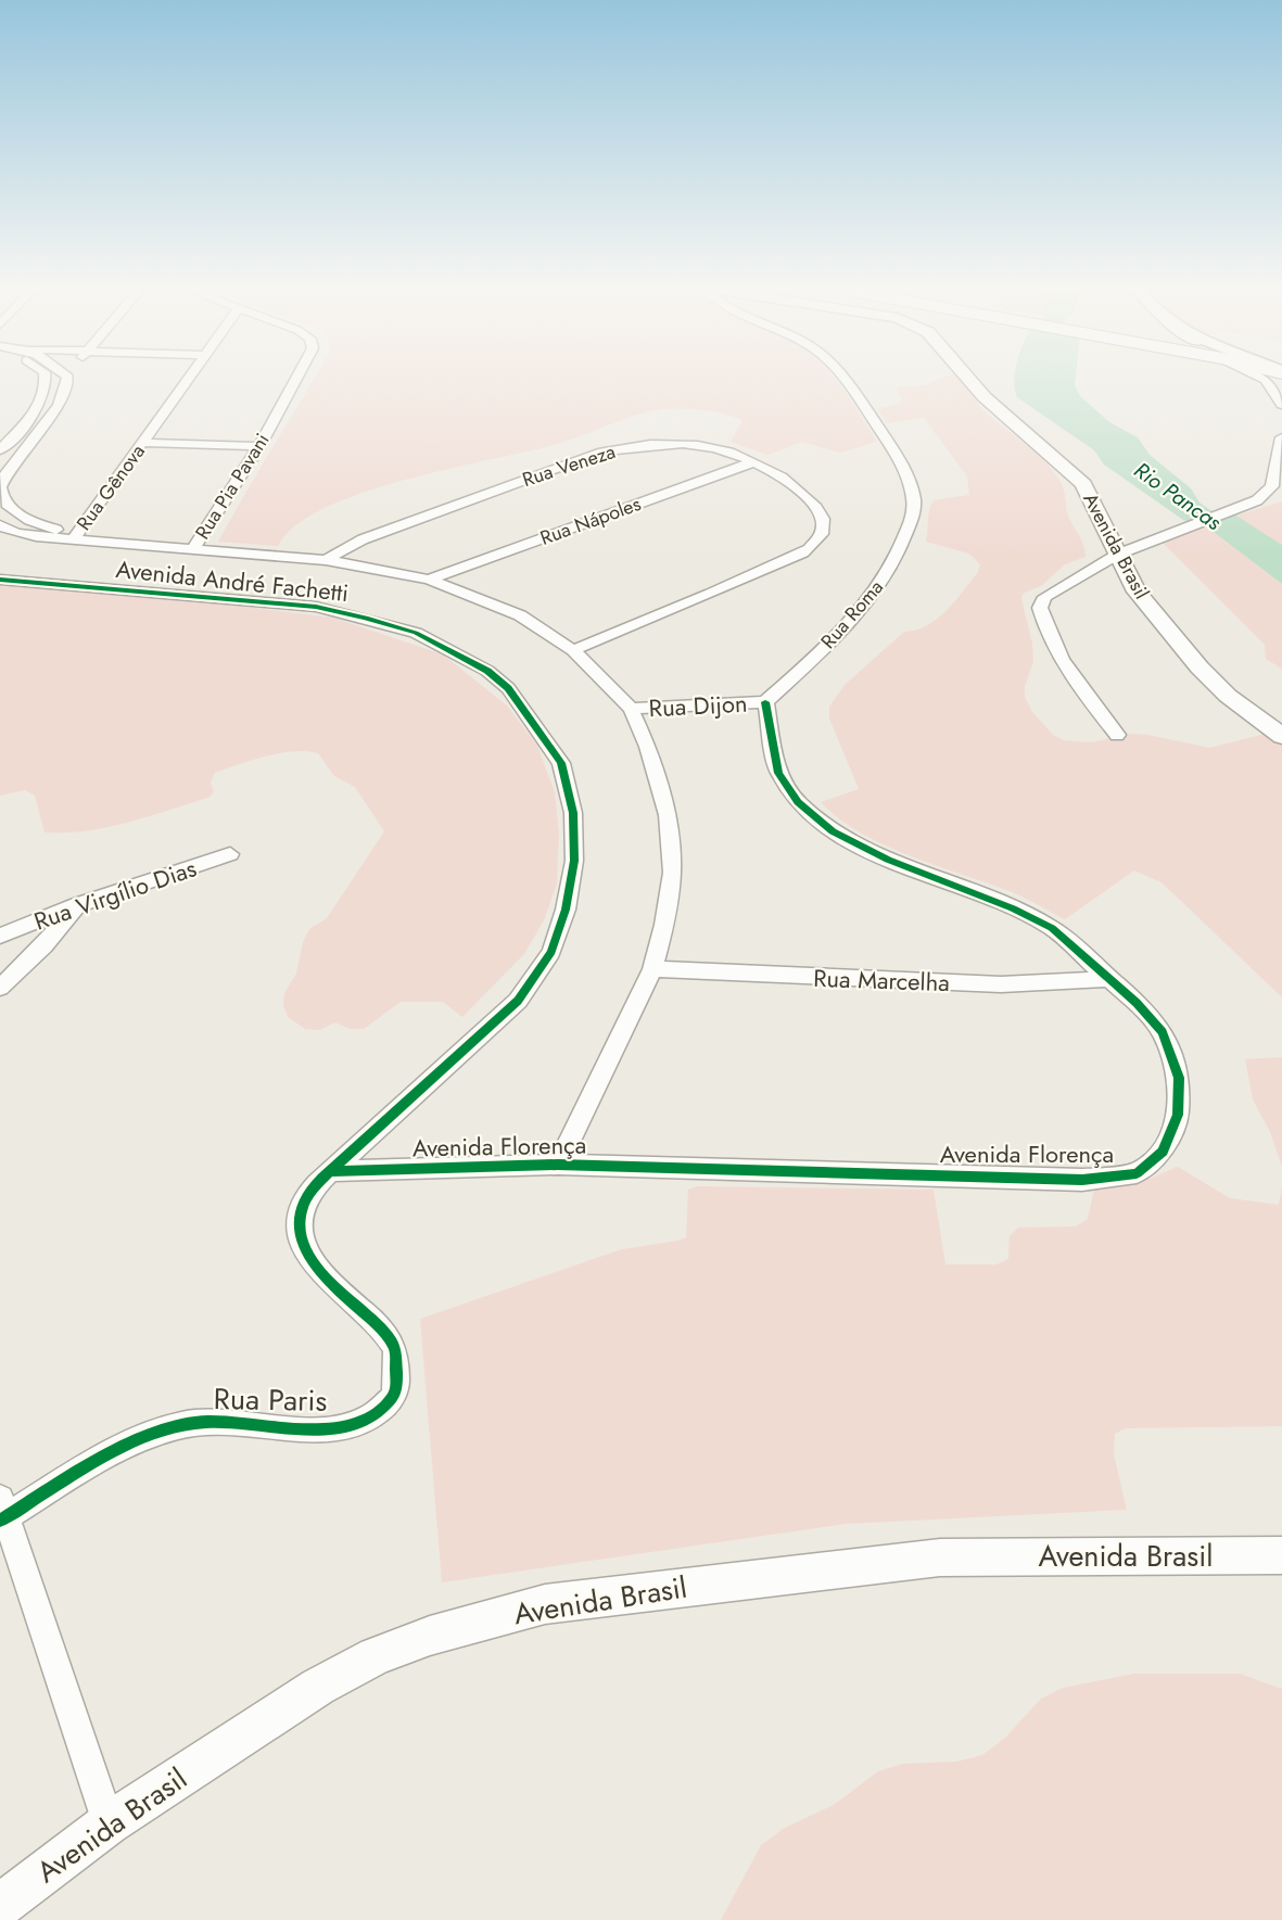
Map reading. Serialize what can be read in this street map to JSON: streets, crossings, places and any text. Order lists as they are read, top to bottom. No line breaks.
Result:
{"streets":{"main road":["Avenida Brasil"],"street":["Rua Veneza","Rua Pia Pavani","Rua Gênova","Rua Nápoles","Avenida André Fachetti","Rua Roma","Rua Dijon","Rua Virgílio Dias","Rua Marcelha","Avenida Florença","Rua Paris"]},"crossings":[["Rua Veneza","Rua Nápoles"],["Avenida André Fachetti","Avenida Florença"],["Avenida André Fachetti","Rua Paris"],["Rua Roma","Rua Dijon"],["Rua Roma","Avenida Florença"],["Rua Dijon","Avenida Florença"],["Rua Marcelha","Avenida Florença"],["Avenida Florença","Rua Paris"]],"water":["Rio Pancas"]}
